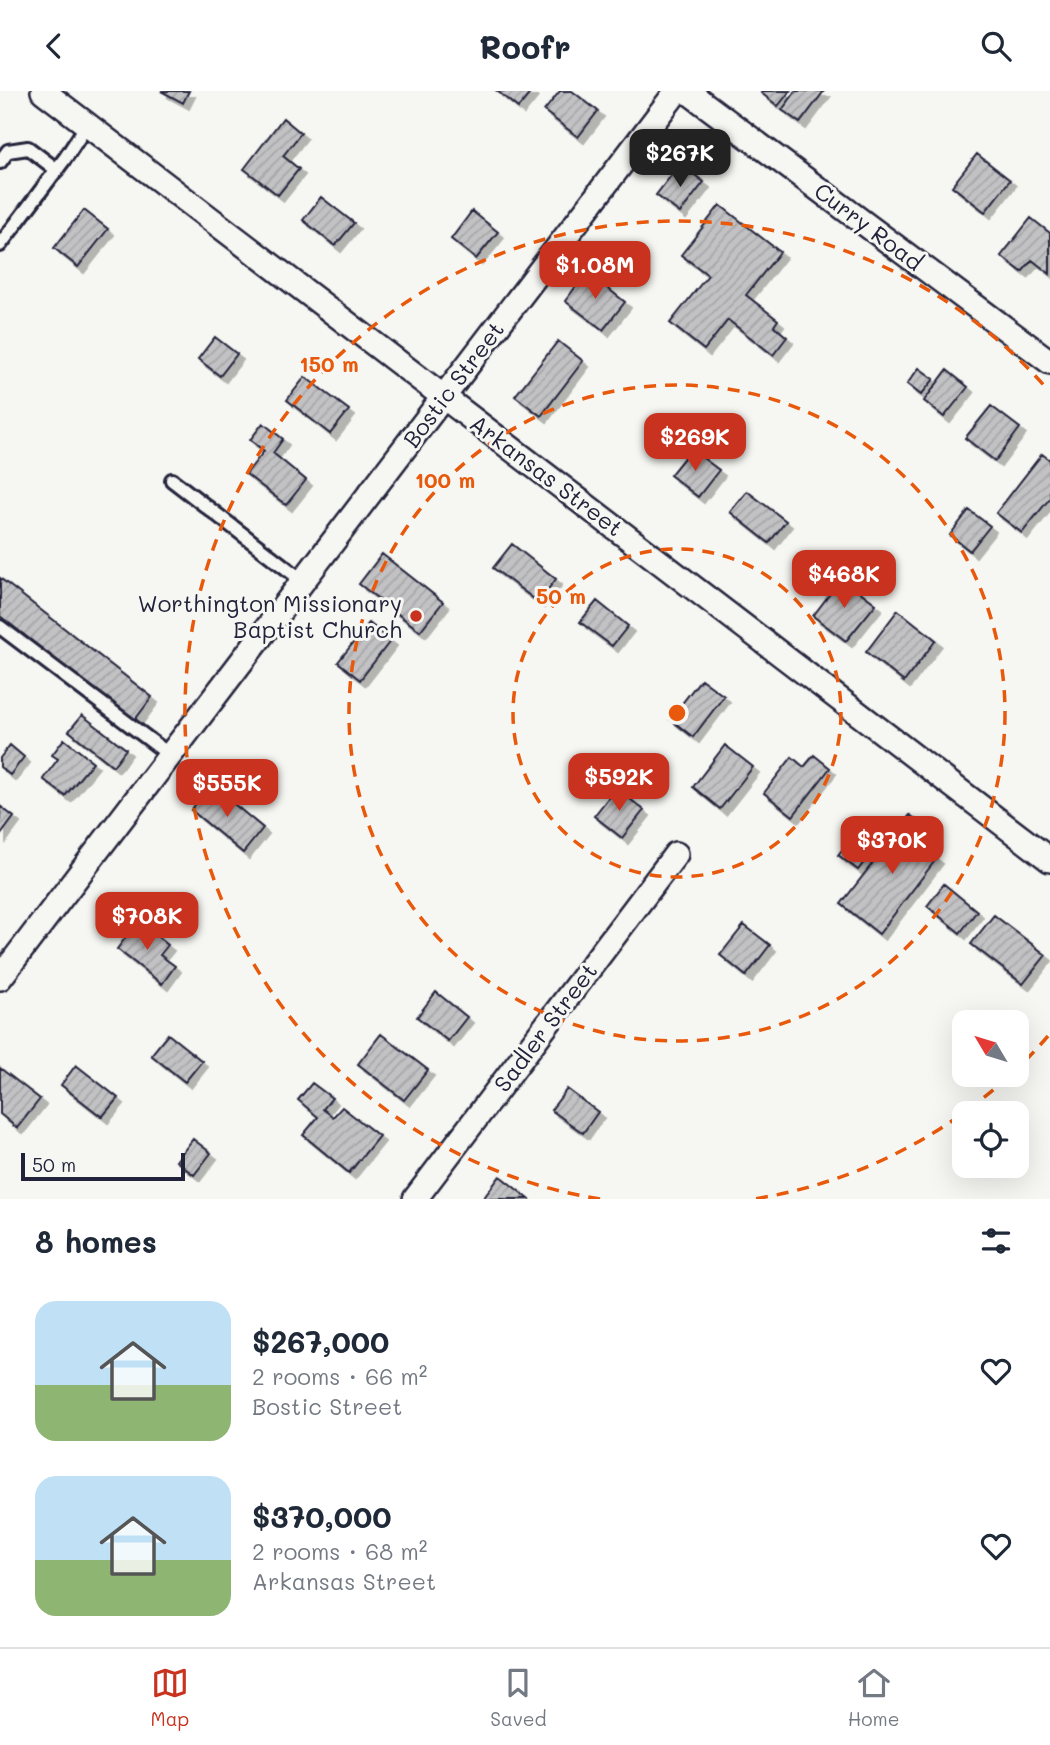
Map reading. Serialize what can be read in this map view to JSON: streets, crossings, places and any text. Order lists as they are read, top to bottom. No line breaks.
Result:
{"streets":{"street":["Curry Road","Bostic Street","Arkansas Street","Sadler Street"]},"crossings":[["Bostic Street","Arkansas Street"]],"places":["Worthington Missionary Baptist Church"],"scale_bar":"50 m","north":"top left","page":{"header":"Roofr","price":["$267K","$1.08M","$269K","$468K","$592K","$555K","$370K","$708K"],"scale":"50 m","heading":"8 homes","list":[{"name":"$267,000","note":"2 rooms · 66 m² · Bostic Street"},{"name":"$370,000","note":"2 rooms · 68 m² · Arkansas Street"}],"tabs":["Map","Saved","Home"]},"rings":["150 m","100 m","50 m"]}
